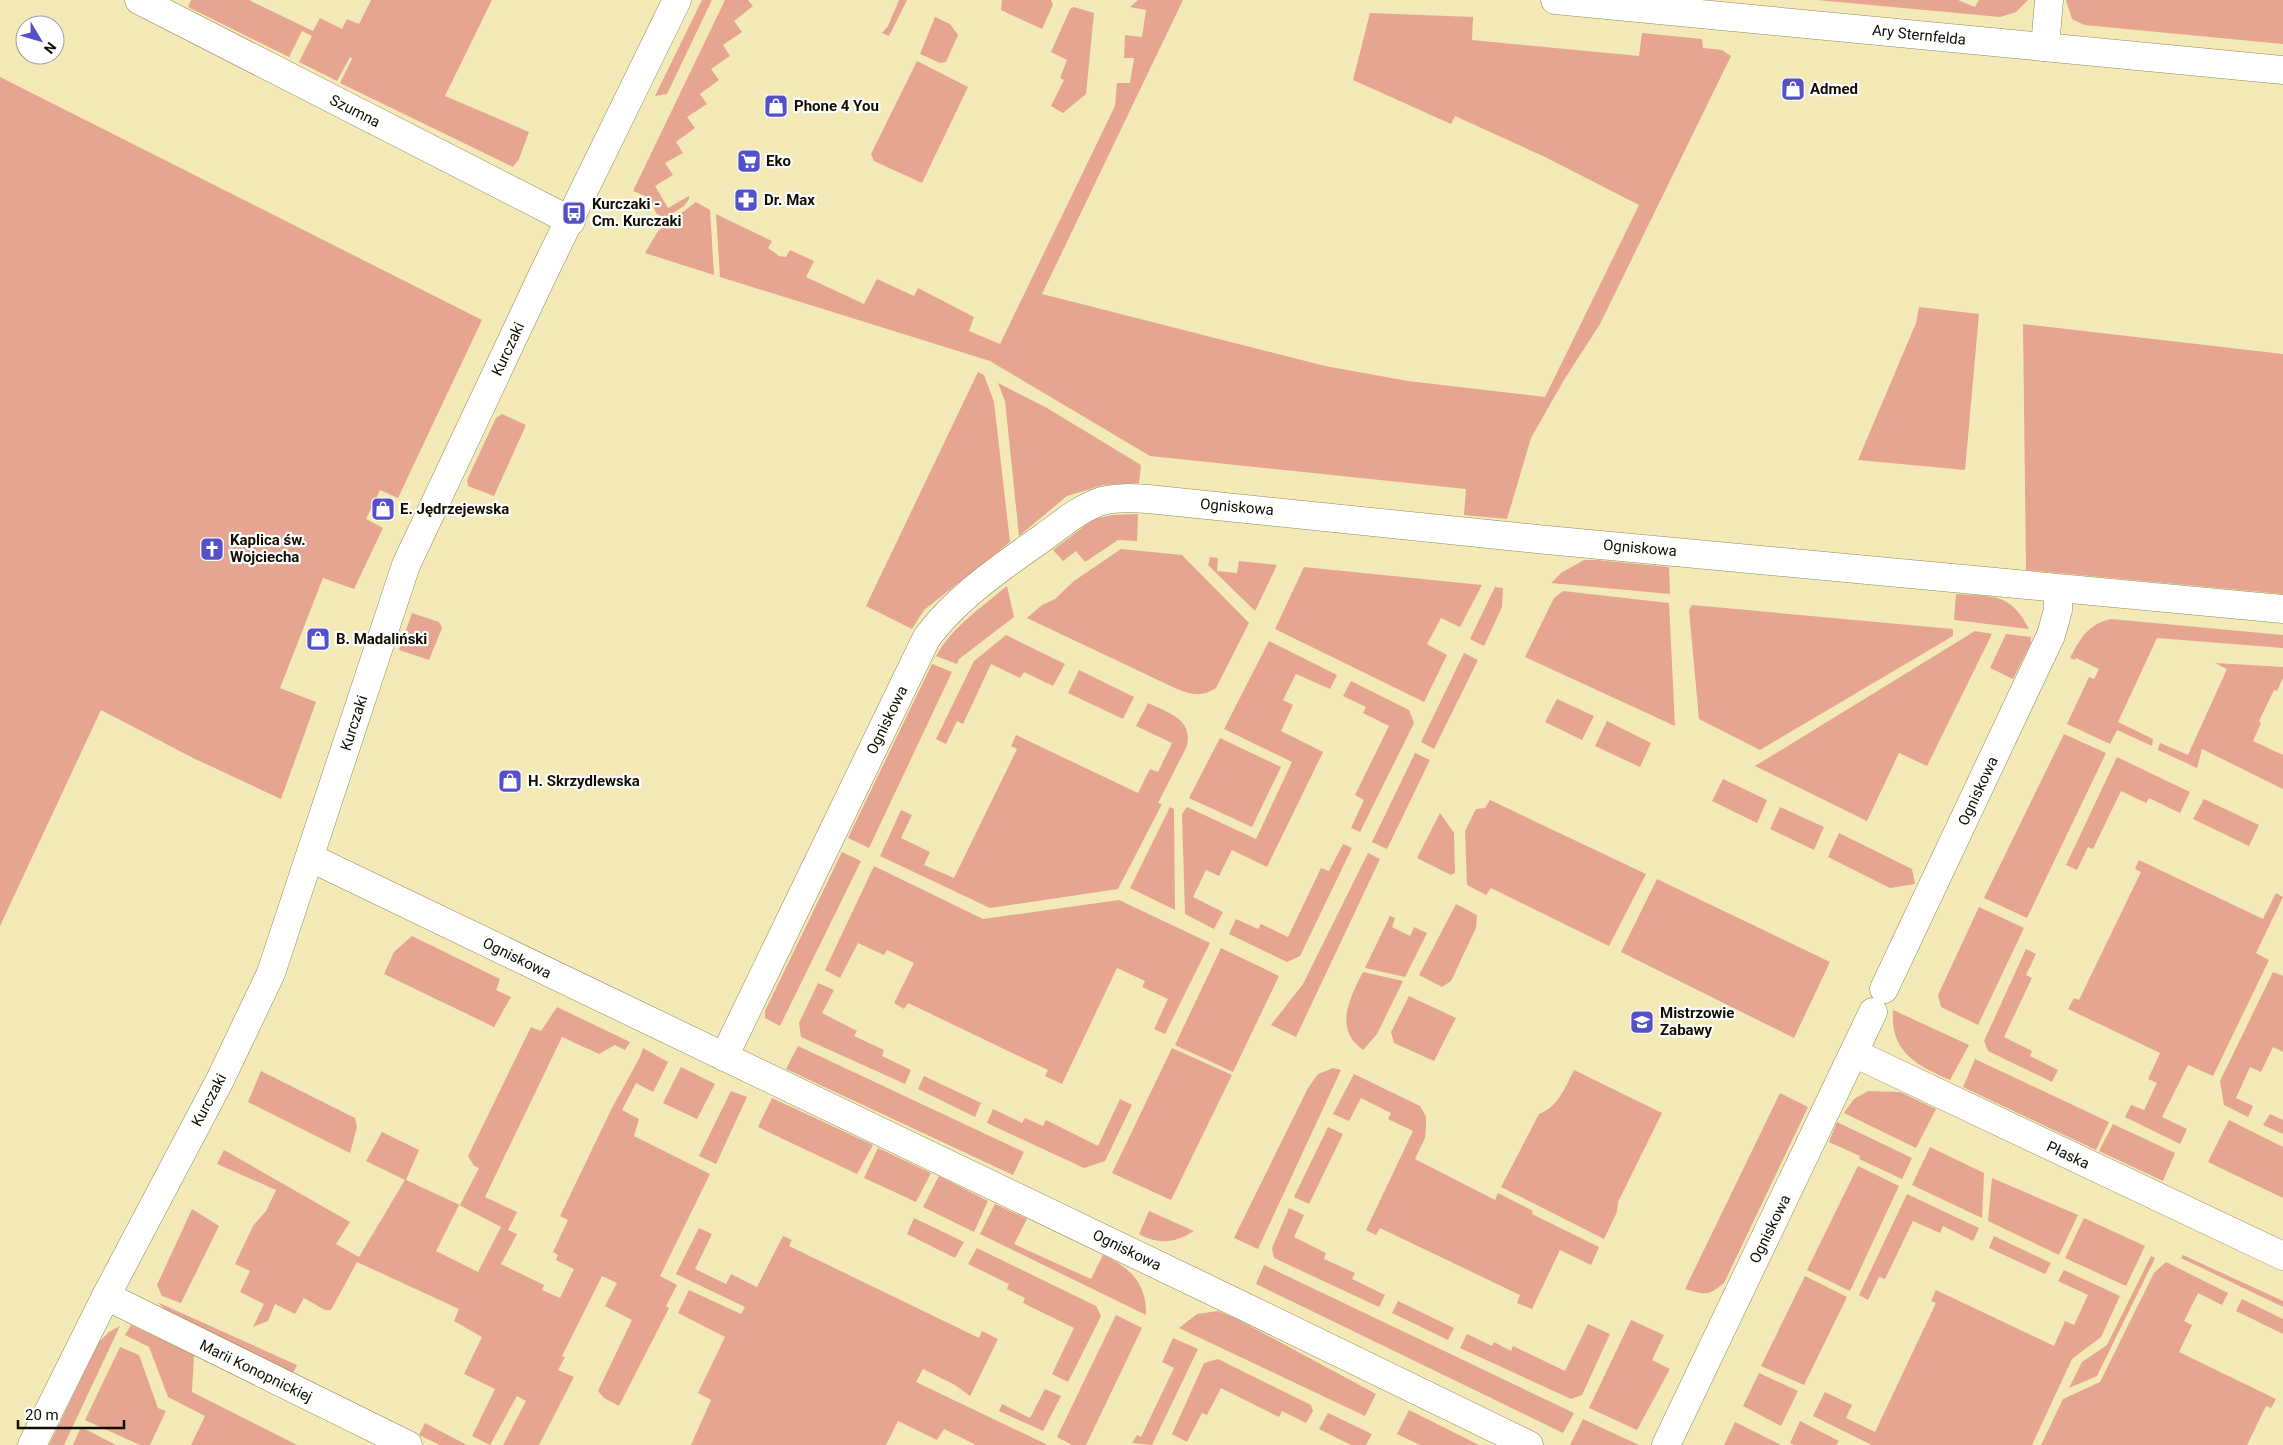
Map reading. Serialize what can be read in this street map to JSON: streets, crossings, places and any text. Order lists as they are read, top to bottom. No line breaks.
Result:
{"streets":{"street":["Ary Sternfelda","Szumna","Kurczaki","Ogniskowa","Płaska","Marii Konopnickiej"]},"crossings":[["Szumna","Kurczaki"],["Kurczaki","Ogniskowa"],["Kurczaki","Marii Konopnickiej"],["Ogniskowa","Płaska"]],"places":{"shop":["Admed","Phone 4 You","E. Jędrzejewska","B. Madaliński","H. Skrzydlewska"],"supermarket":["Eko"],"pharmacy":["Dr. Max"],"bus stop":["Kurczaki - Cm. Kurczaki"],"church":["Kaplica św. Wojciecha"],"school or university":["Mistrzowie Zabawy"]},"scale_bar":"20 m","north":"bottom right"}
